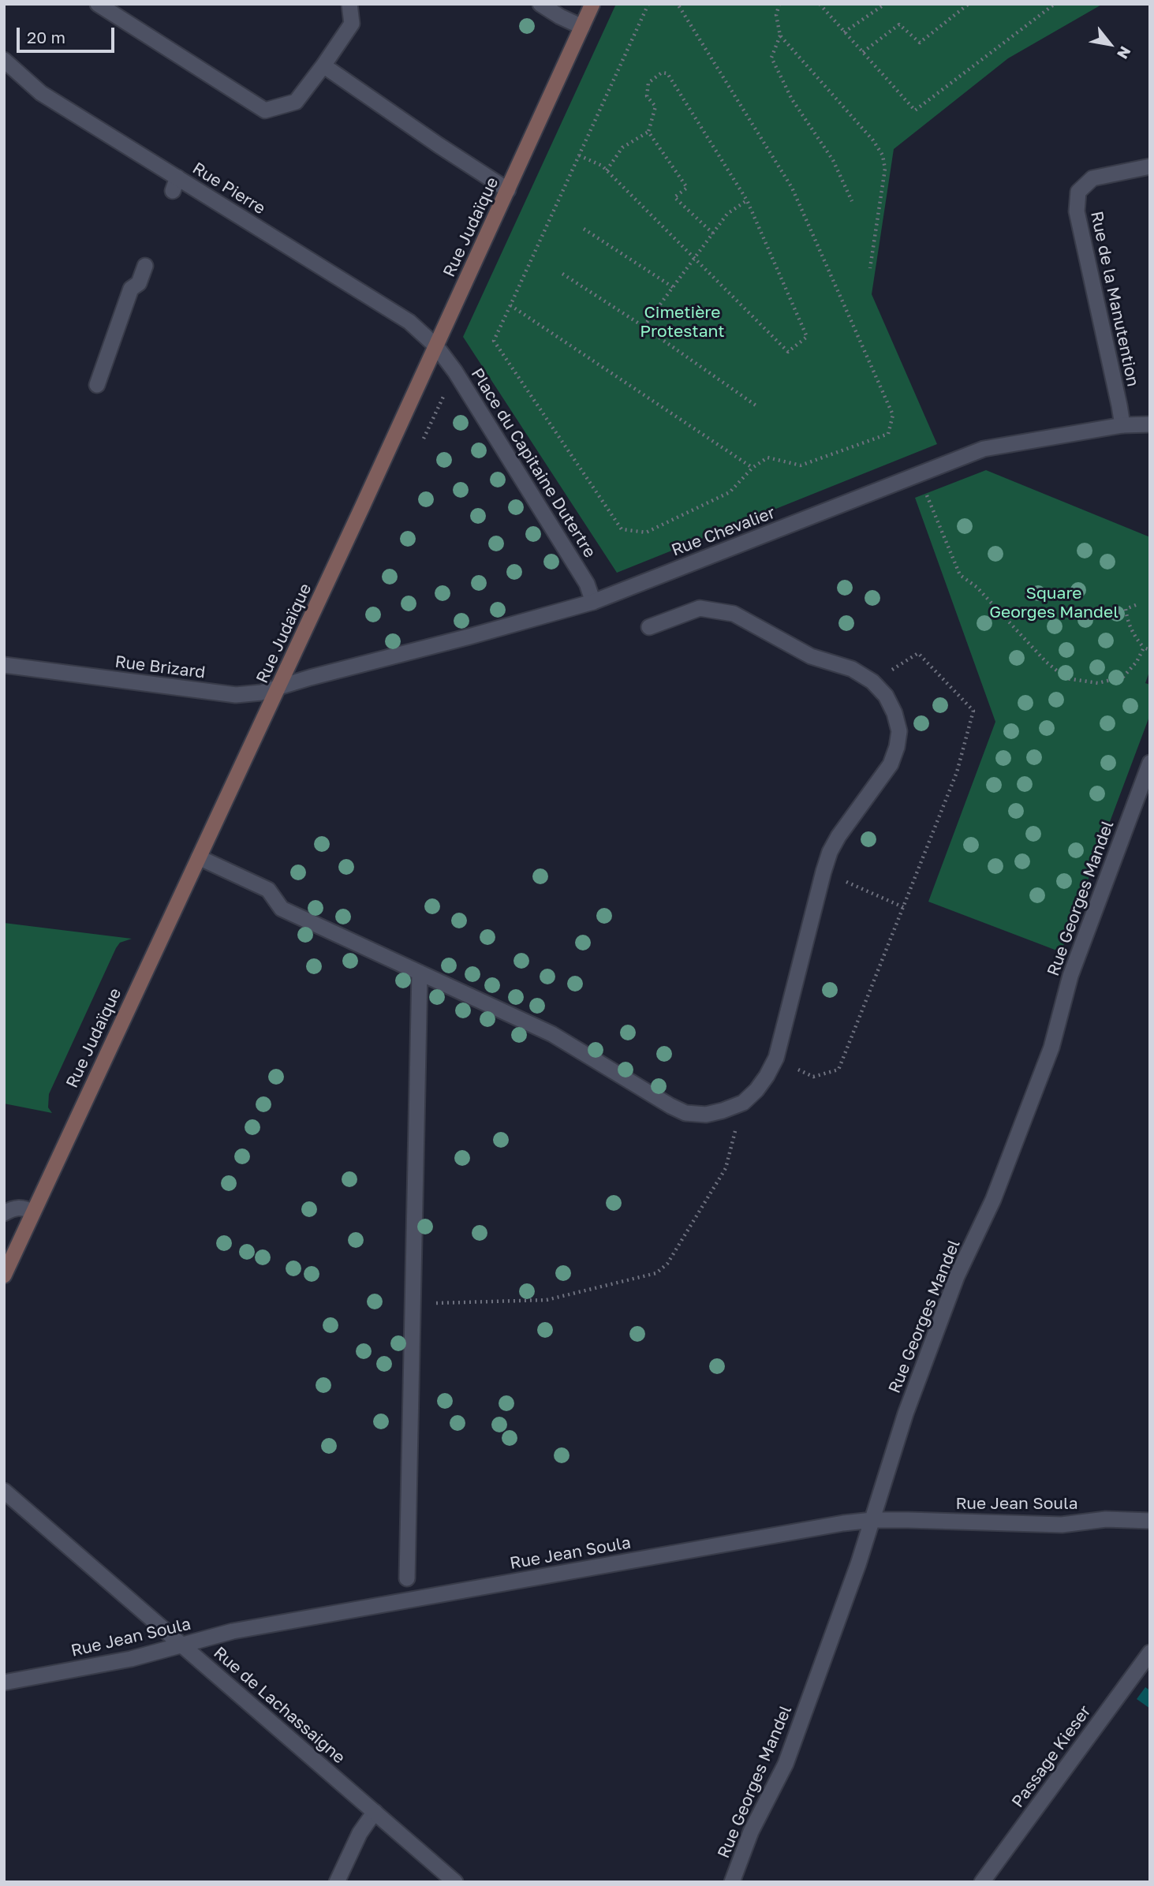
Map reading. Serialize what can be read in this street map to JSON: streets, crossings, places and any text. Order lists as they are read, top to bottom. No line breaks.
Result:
{"streets":{"main road":["Rue Judaïque"],"street":["Rue Pierre","Rue de la Manutention","Place du Capitaine Dutertre","Rue Chevalier","Rue Brizard","Rue Georges Mandel","Rue Jean Soula","Rue de Lachassaigne","Passage Kieser"]},"crossings":[["Rue Pierre","Rue Judaïque"],["Rue Pierre","Place du Capitaine Dutertre"],["Rue Judaïque","Place du Capitaine Dutertre"],["Rue Judaïque","Rue Brizard"],["Rue de la Manutention","Rue Chevalier"],["Place du Capitaine Dutertre","Rue Chevalier"],["Rue Chevalier","Rue Brizard"],["Rue Georges Mandel","Rue Jean Soula"],["Rue Jean Soula","Rue de Lachassaigne"]],"parks":["Cimetière Protestant","Square Georges Mandel"],"scale_bar":"20 m","north":"bottom right"}
